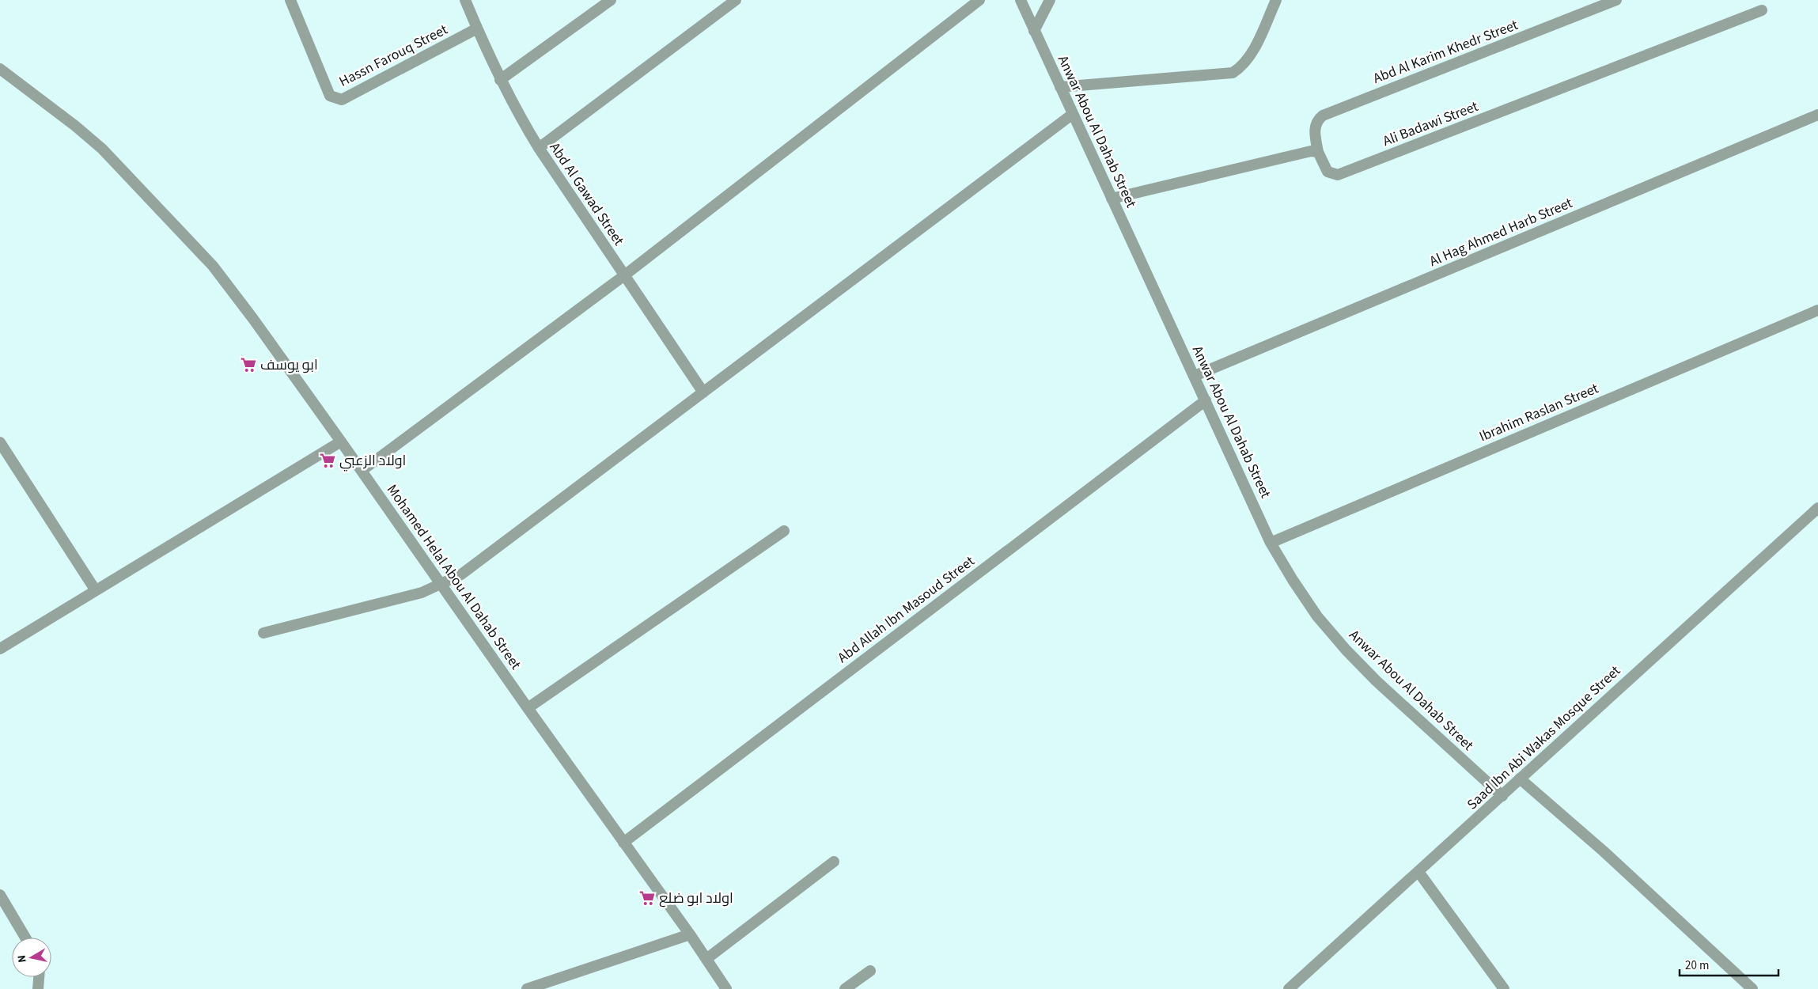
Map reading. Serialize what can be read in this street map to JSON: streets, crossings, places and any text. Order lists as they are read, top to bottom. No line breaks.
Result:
{"streets":{"street":["Abd Al Karim Khedr Street","Hassn Farouq Street","Ali Badawi Street","Anwar Abou Al Dahab Street","Abd Al Gawad Street","Al Hag Ahmed Harb Street","Ibrahim Raslan Street","Mohamed Helal Abou Al Dahab Street","Abd Allah Ibn Masoud Street","Saad Ibn Abi Wakas Mosque Street"]},"crossings":[["Abd Al Karim Khedr Street","Ali Badawi Street"],["Hassn Farouq Street","Abd Al Gawad Street"],["Anwar Abou Al Dahab Street","Al Hag Ahmed Harb Street"],["Anwar Abou Al Dahab Street","Ibrahim Raslan Street"],["Anwar Abou Al Dahab Street","Abd Allah Ibn Masoud Street"],["Anwar Abou Al Dahab Street","Saad Ibn Abi Wakas Mosque Street"],["Mohamed Helal Abou Al Dahab Street","Abd Allah Ibn Masoud Street"]],"places":{"supermarket":["ابو يوسف","اولاد الزعبي","اولاد ابو ضلع"]},"scale_bar":"20 m","north":"left"}
